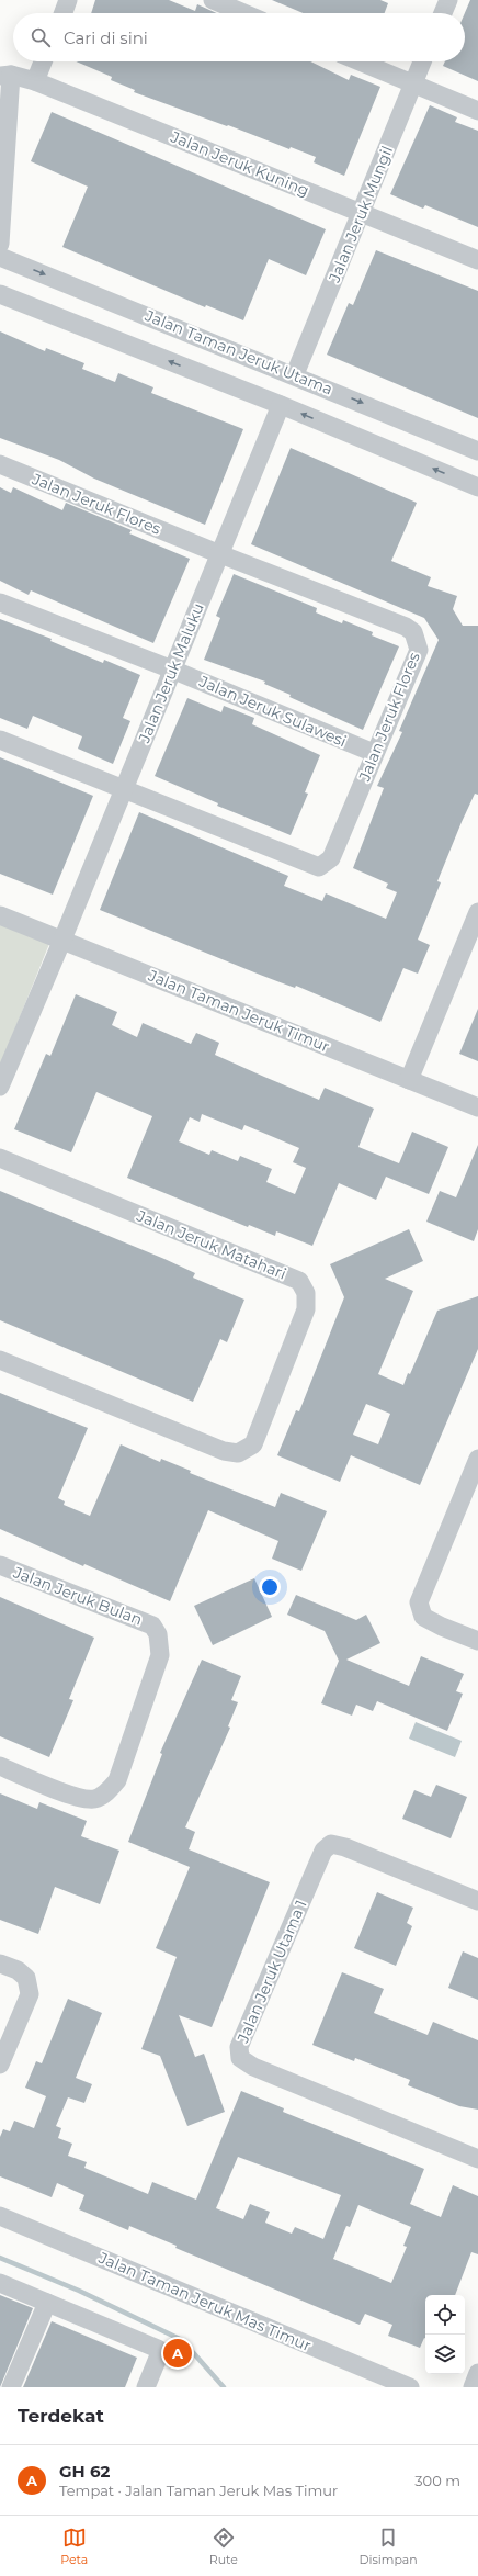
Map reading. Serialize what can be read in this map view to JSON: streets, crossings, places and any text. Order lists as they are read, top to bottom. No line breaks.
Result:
{"streets":{"street":["Jalan Jeruk Kuning","Jalan Jeruk Mungil","Jalan Taman Jeruk Utama","Jalan Jeruk Flores","Jalan Jeruk Maluku","Jalan Jeruk Sulawesi","Jalan Taman Jeruk Timur","Jalan Jeruk Matahari","Jalan Jeruk Bulan","Jalan Jeruk Utama 1","Jalan Taman Jeruk Mas Timur"]},"crossings":[["Jalan Jeruk Kuning","Jalan Jeruk Mungil"],["Jalan Jeruk Mungil","Jalan Taman Jeruk Utama"],["Jalan Jeruk Flores","Jalan Jeruk Maluku"],["Jalan Jeruk Flores","Jalan Jeruk Sulawesi"],["Jalan Jeruk Maluku","Jalan Jeruk Sulawesi"],["Jalan Jeruk Maluku","Jalan Taman Jeruk Timur"]],"page":{"search":"Cari di sini","pins":"A","heading":"Terdekat","list":[{"mark":"A","name":"GH 62","note":"Tempat · Jalan Taman Jeruk Mas Timur","value":"300 m"}],"nav":["Peta","Rute","Disimpan"]}}
